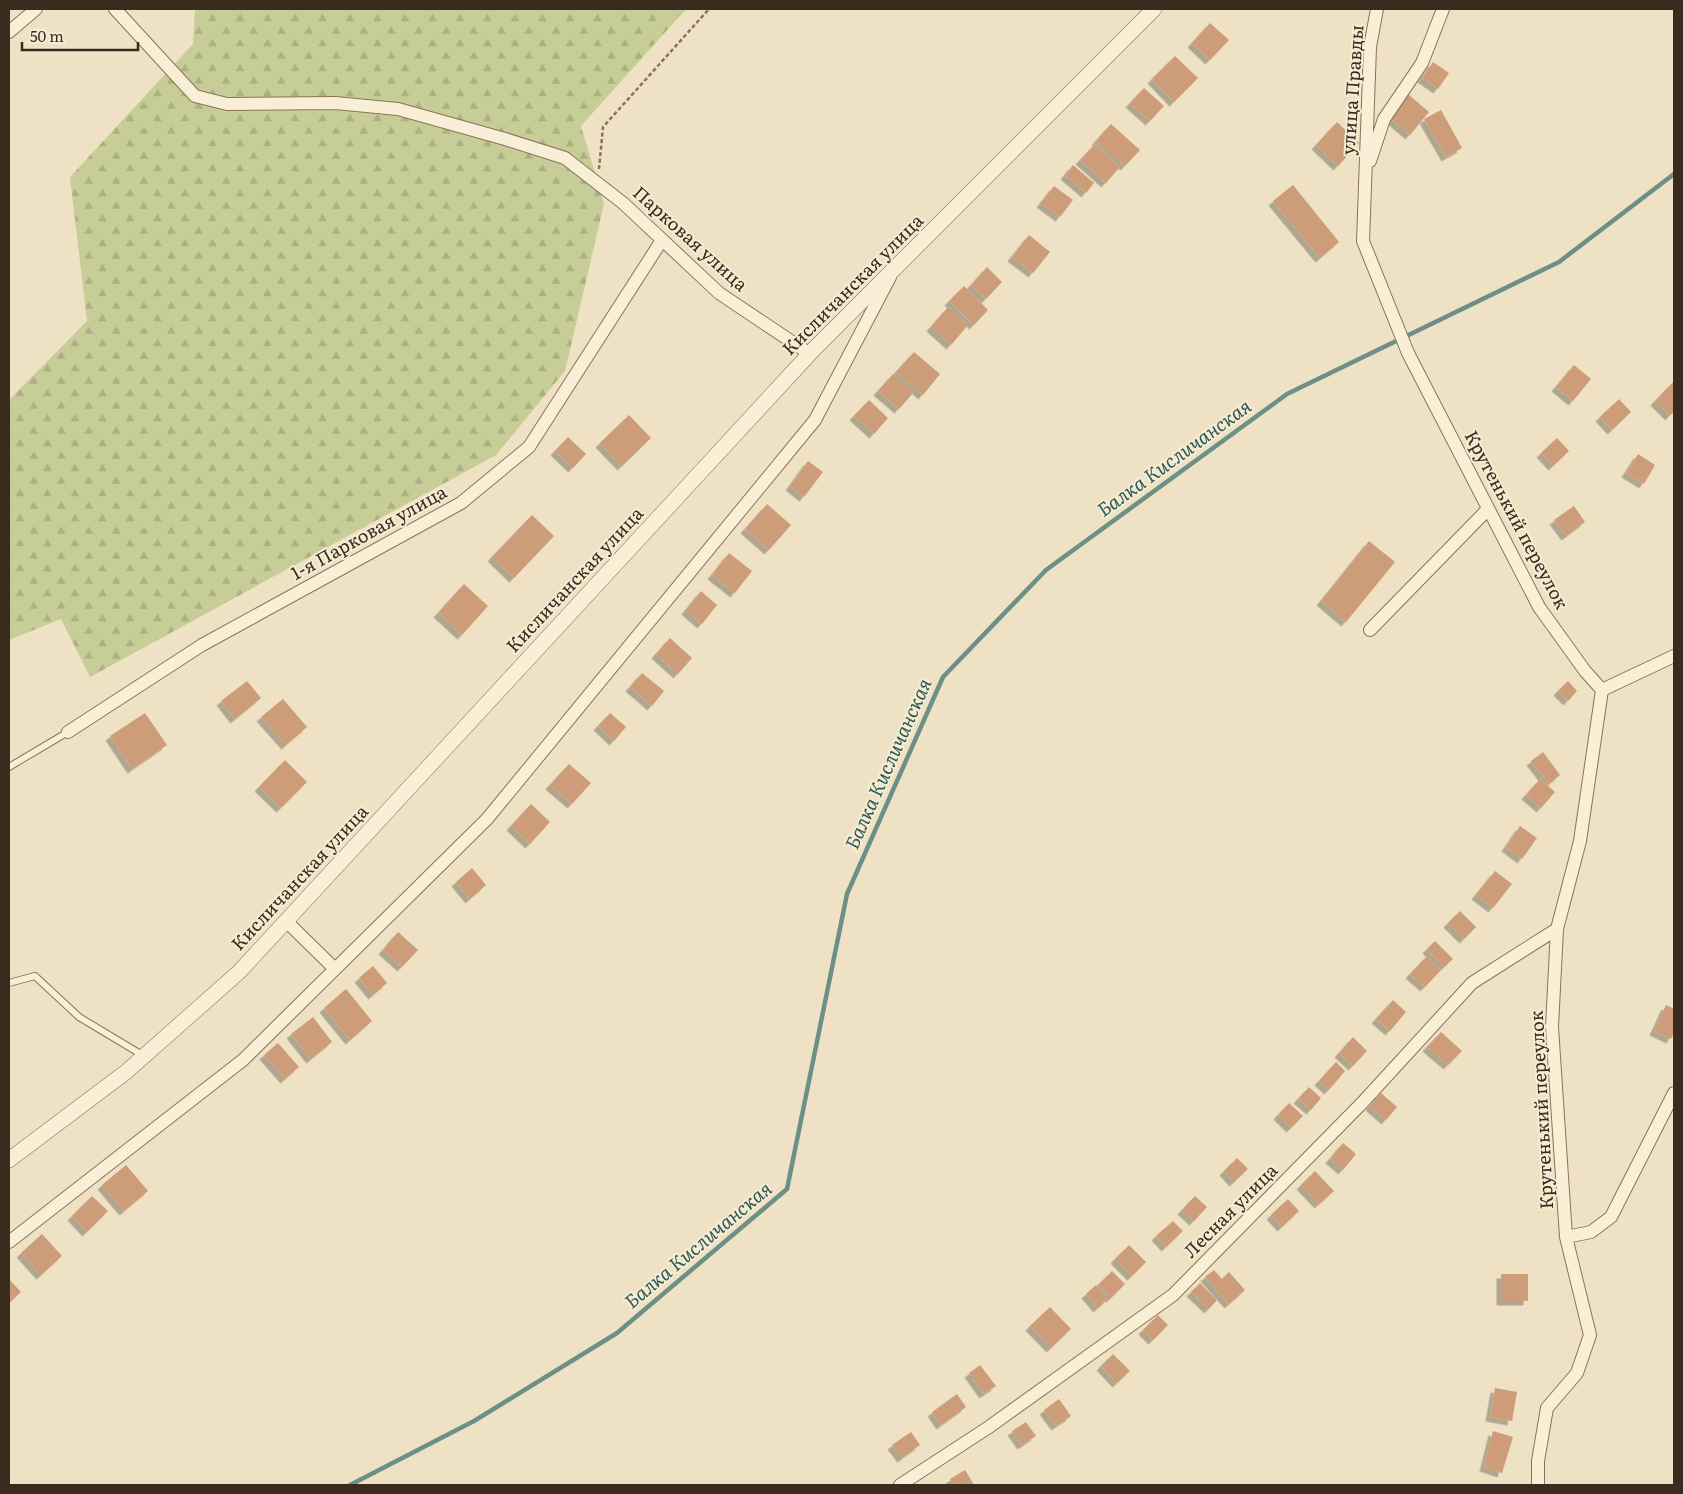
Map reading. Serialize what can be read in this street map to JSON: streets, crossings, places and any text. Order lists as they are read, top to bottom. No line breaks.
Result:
{"streets":{"street":["улица Правды","Парковая улица","Кисличанская улица","Крутенький переулок","1-я Парковая улица","Лесная улица"]},"crossings":[["улица Правды","Крутенький переулок"],["Парковая улица","Кисличанская улица"],["Парковая улица","1-я Парковая улица"],["Крутенький переулок","Лесная улица"]],"water":["Балка Кисличанская"],"scale_bar":"50 m"}
